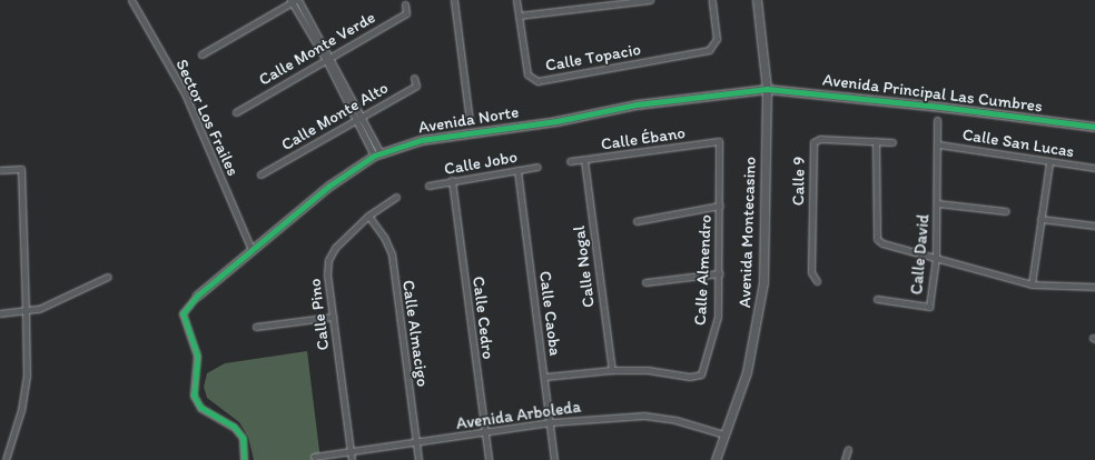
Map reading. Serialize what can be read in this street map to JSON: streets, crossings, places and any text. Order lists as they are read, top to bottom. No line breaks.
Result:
{"streets":{"street":["Calle Monte Verde","Calle Topacio","Avenida Principal Las Cumbres","Calle Monte Alto","Sector Los Frailes","Avenida Norte","Calle Ébano","Calle San Lucas","Calle Jobo","Calle 9","Avenida Montecasino","Calle David","Calle Nogal","Calle Almendro","Calle Caoba","Calle Pino","Calle Cedro","Calle Almacigo","Avenida Arboleda"]},"crossings":[["Avenida Principal Las Cumbres","Avenida Norte"],["Avenida Principal Las Cumbres","Avenida Montecasino"],["Sector Los Frailes","Avenida Norte"],["Avenida Norte","Avenida Montecasino"],["Calle Ébano","Calle Nogal"],["Calle Ébano","Calle Almendro"],["Calle San Lucas","Calle David"],["Calle Jobo","Calle Caoba"],["Calle Jobo","Calle Cedro"],["Avenida Montecasino","Avenida Arboleda"],["Calle Nogal","Calle Almendro"],["Calle Almendro","Calle Caoba"],["Calle Caoba","Avenida Arboleda"],["Calle Pino","Calle Almacigo"],["Calle Pino","Avenida Arboleda"],["Calle Cedro","Avenida Arboleda"],["Calle Almacigo","Avenida Arboleda"]]}
